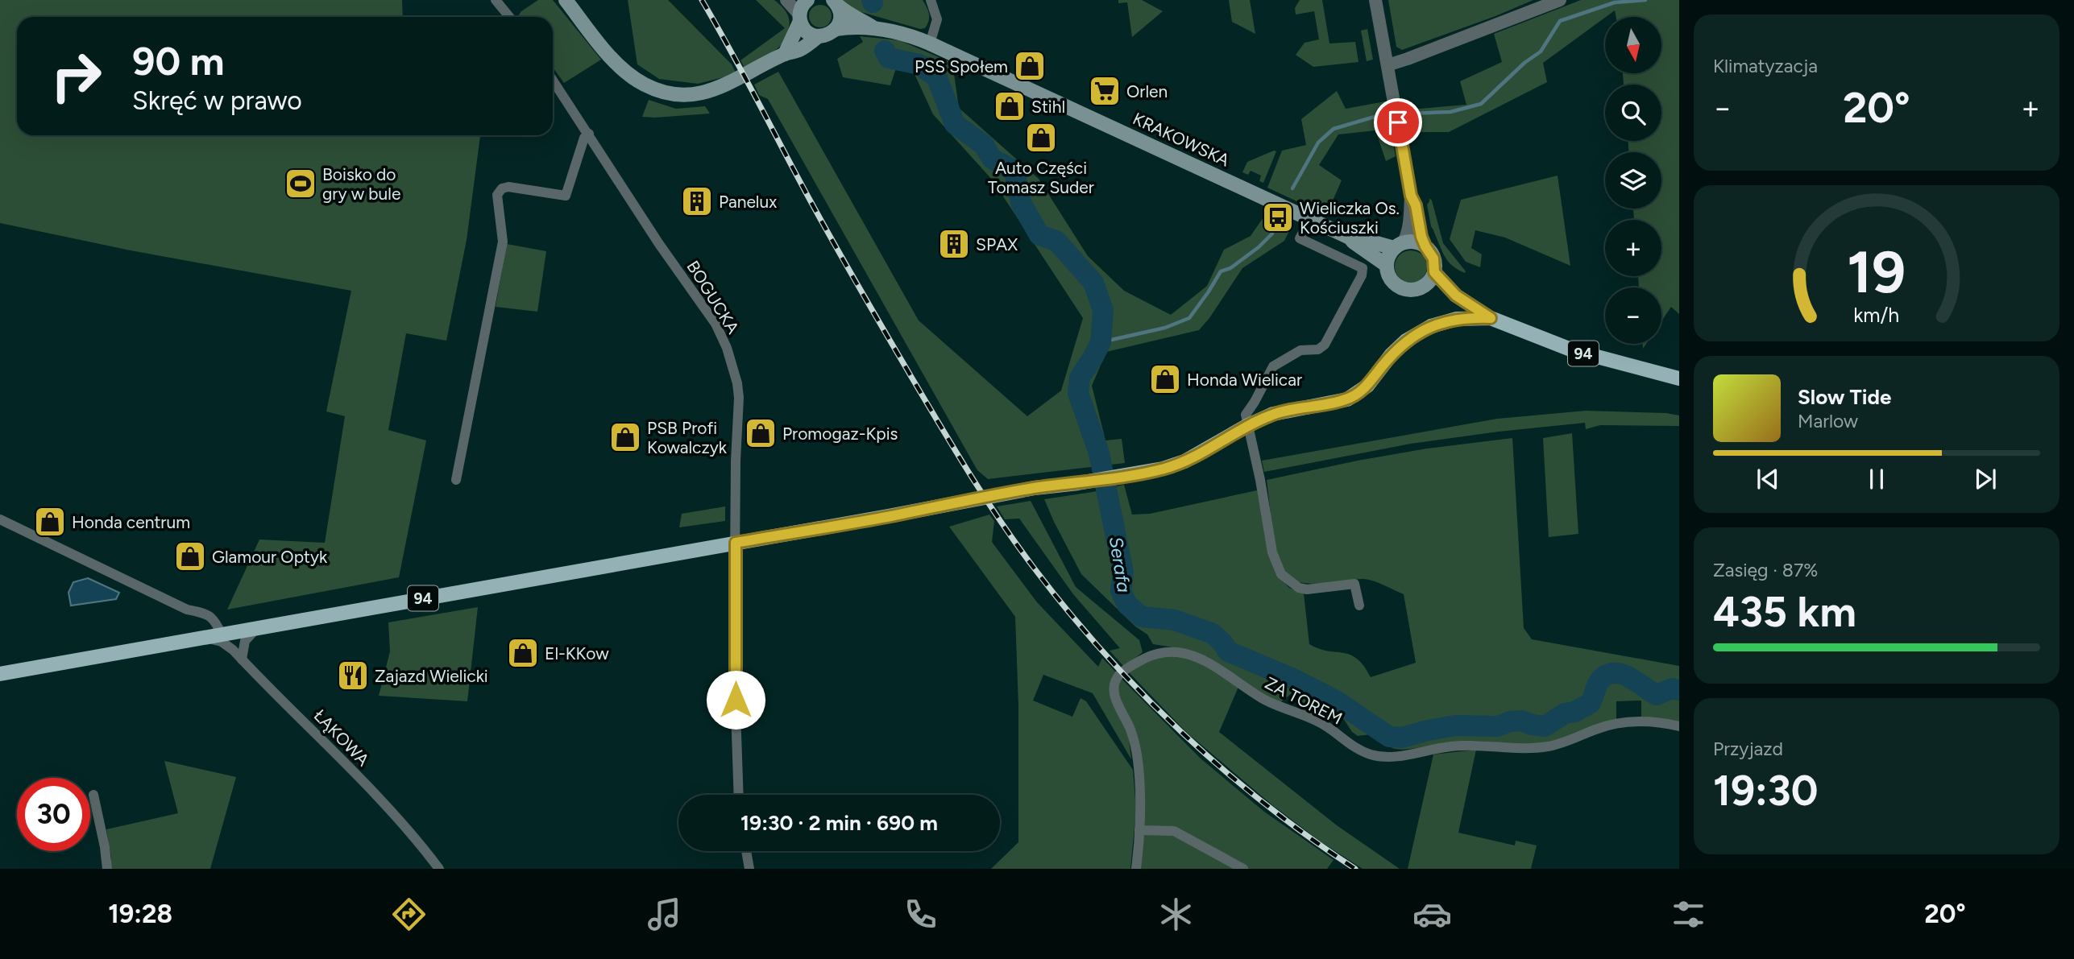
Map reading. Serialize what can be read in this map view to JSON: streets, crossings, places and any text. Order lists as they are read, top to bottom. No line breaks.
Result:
{"streets":{"main road":["KRAKOWSKA","94"],"street":["BOGUCKA","ZA TOREM","ŁĄKOWA"]},"crossings":[["BOGUCKA","94"],["94","ŁĄKOWA"]],"water":["Serafa"],"places":{"shop":["PSS Społem","Stihl","Auto Części Tomasz Suder","Honda Wielicar","Promogaz-Kpis","PSB Profi Kowalczyk","Honda centrum","Glamour Optyk","El-KKow"],"supermarket":["Orlen"],"sports":["Boisko do gry w bule"],"building":["Panelux","SPAX"],"bus stop":["Wieliczka Os. Kościuszki"],"restaurant":["Zajazd Wielicki"]},"north":"bottom","page":{"tile":["Klimatyzacja",["Zasięg · 87%","435 km"],["Przyjazd","19:30"]],"map_buttons":["+","−"],"turn":["90 m","Skręć w prawo"],"heat":["−","20°","+"],"song":["Slow Tide","Marlow"],"limit":"30","trip":"19:30 · 2 min · 690 m","tabs":["19:28","20°"],"gauge":["19","km/h"]}}
